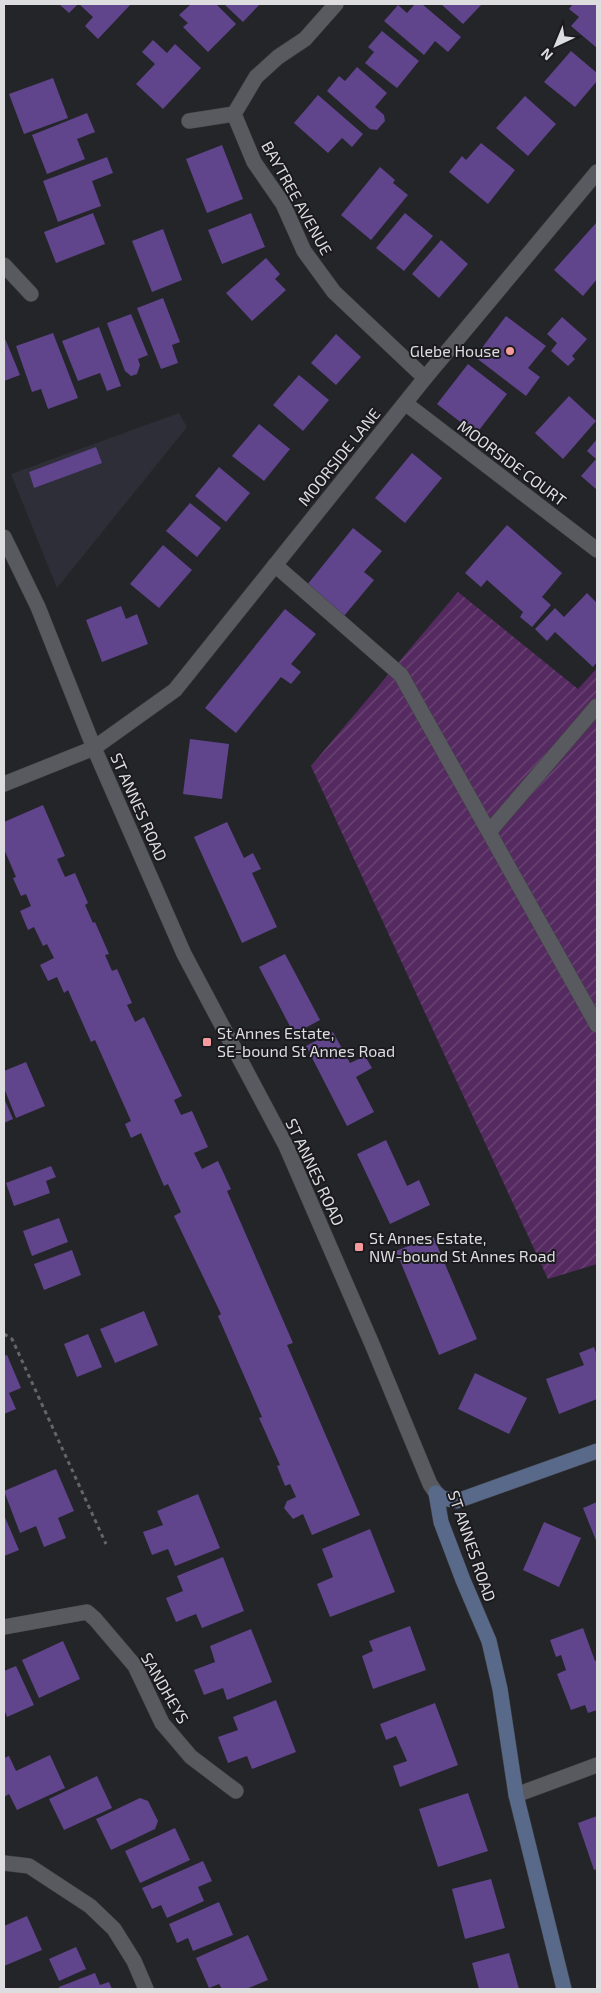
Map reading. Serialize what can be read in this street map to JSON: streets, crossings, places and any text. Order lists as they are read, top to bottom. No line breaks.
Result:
{"streets":{"street":["BAYTREE AVENUE","MOORSIDE LANE","MOORSIDE COURT","ST ANNES ROAD","SANDHEYS"]},"crossings":[["BAYTREE AVENUE","MOORSIDE LANE"],["MOORSIDE LANE","MOORSIDE COURT"],["MOORSIDE LANE","ST ANNES ROAD"]],"places":{"other":["Glebe House"],"transit":["St Annes Estate, SE-bound St Annes Road","St Annes Estate, NW-bound St Annes Road"]},"north":"bottom left"}
